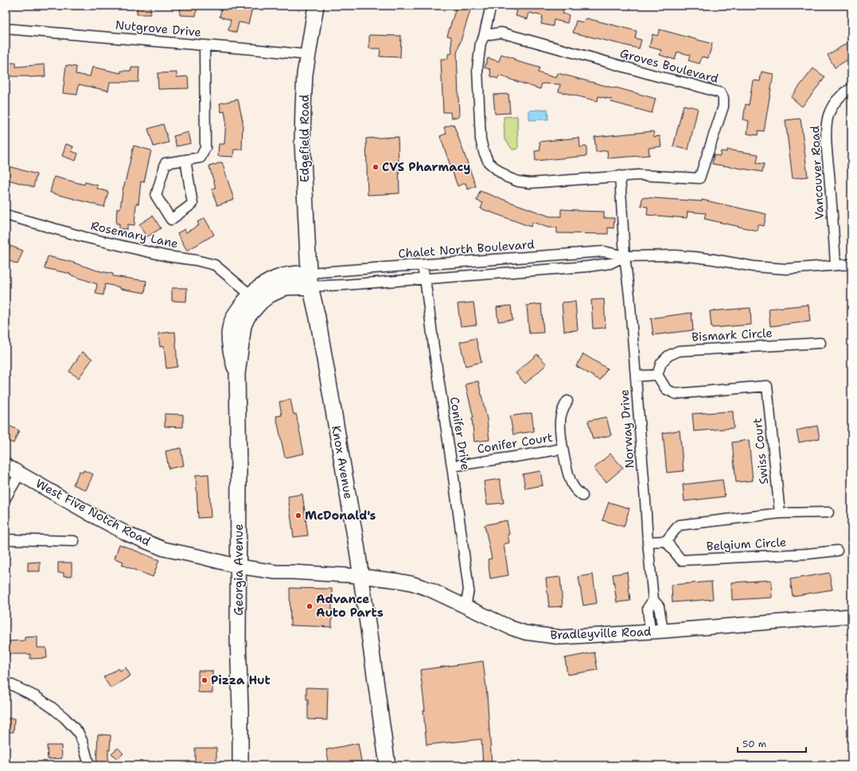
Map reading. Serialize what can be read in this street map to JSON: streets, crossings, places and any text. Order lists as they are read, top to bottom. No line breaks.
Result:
{"streets":{"main road":["Edgefield Road","Knox Avenue","Georgia Avenue"],"street":["Nutgrove Drive","Groves Boulevard","Vancouver Road","Rosemary Lane","Chalet North Boulevard","Bismark Circle","Norway Drive","Conifer Drive","Conifer Court","Swiss Court","West Five Notch Road","Belgium Circle","Bradleyville Road"]},"crossings":[["Nutgrove Drive","Edgefield Road"],["Edgefield Road","Chalet North Boulevard"],["Edgefield Road","Knox Avenue"],["Edgefield Road","Georgia Avenue"],["Vancouver Road","Chalet North Boulevard"],["Rosemary Lane","Georgia Avenue"],["Chalet North Boulevard","Norway Drive"],["Chalet North Boulevard","Conifer Drive"],["Chalet North Boulevard","Knox Avenue"],["Chalet North Boulevard","Georgia Avenue"],["Bismark Circle","Swiss Court"],["Norway Drive","Bradleyville Road"],["Conifer Drive","Conifer Court"],["Conifer Drive","Bradleyville Road"],["Swiss Court","Belgium Circle"],["Knox Avenue","West Five Notch Road"],["Knox Avenue","Georgia Avenue"],["Knox Avenue","Bradleyville Road"],["West Five Notch Road","Georgia Avenue"],["West Five Notch Road","Bradleyville Road"]],"places":["CVS Pharmacy","McDonald's","Advance Auto Parts","Pizza Hut"],"scale_bar":"50 m"}
